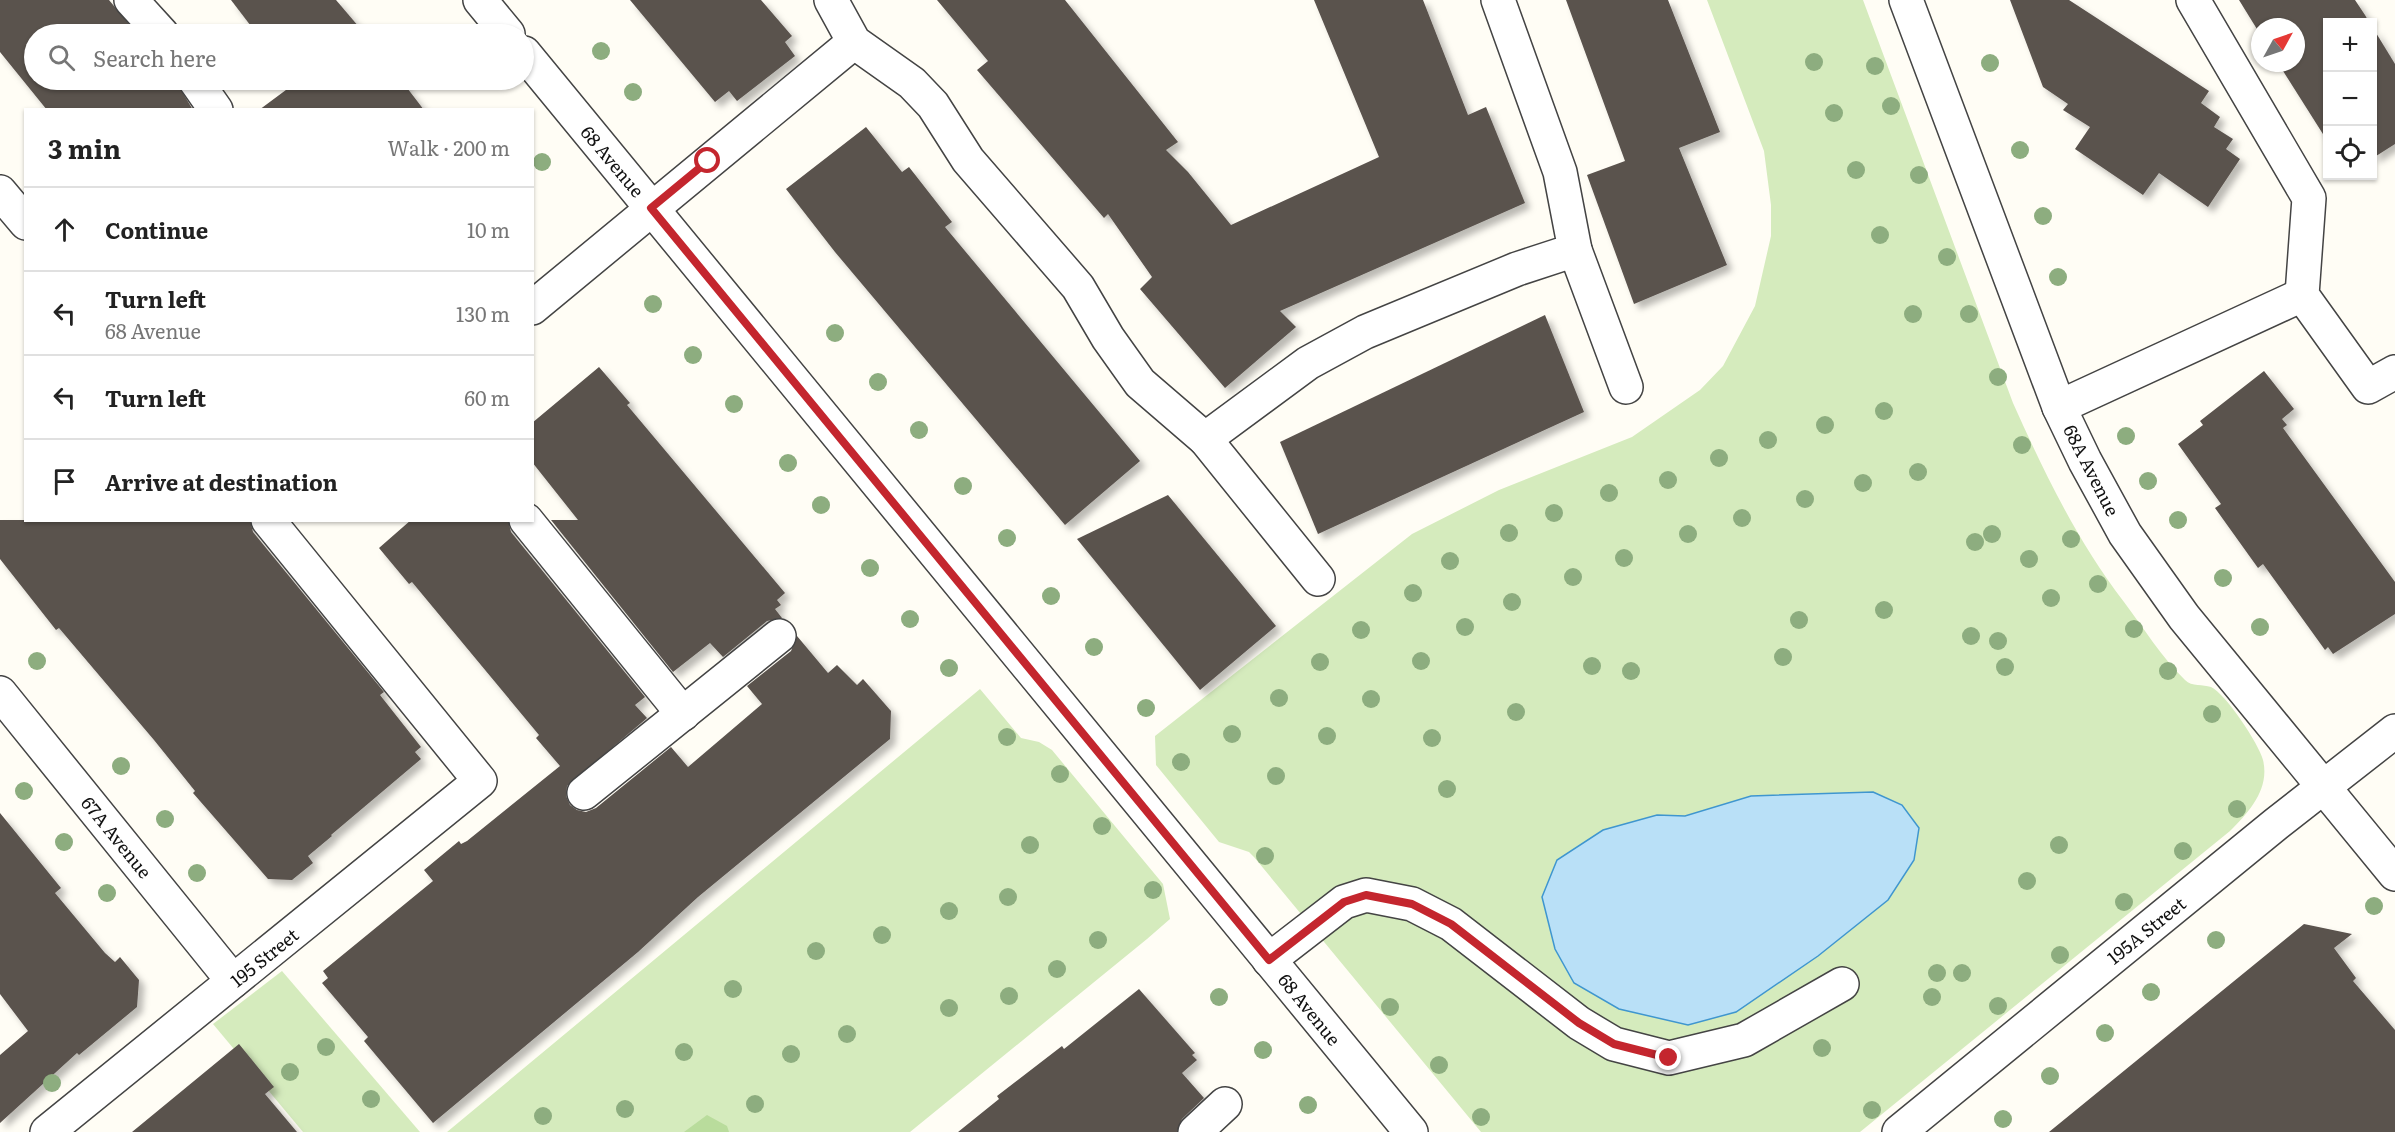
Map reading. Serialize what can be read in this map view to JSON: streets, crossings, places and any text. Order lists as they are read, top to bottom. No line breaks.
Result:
{"streets":{"street":["68 Avenue","68A Avenue","67A Avenue","195A Street","195 Street"]},"crossings":[["68A Avenue","195A Street"],["67A Avenue","195 Street"]],"north":"top right","page":{"map_buttons":["+","−"],"search":"Search here","heading":["3 min","Walk · 200 m"],"list":[["Continue","10 m"],["Turn left","68 Avenue","130 m"],["Turn left","60 m"],"Arrive at destination"]}}
